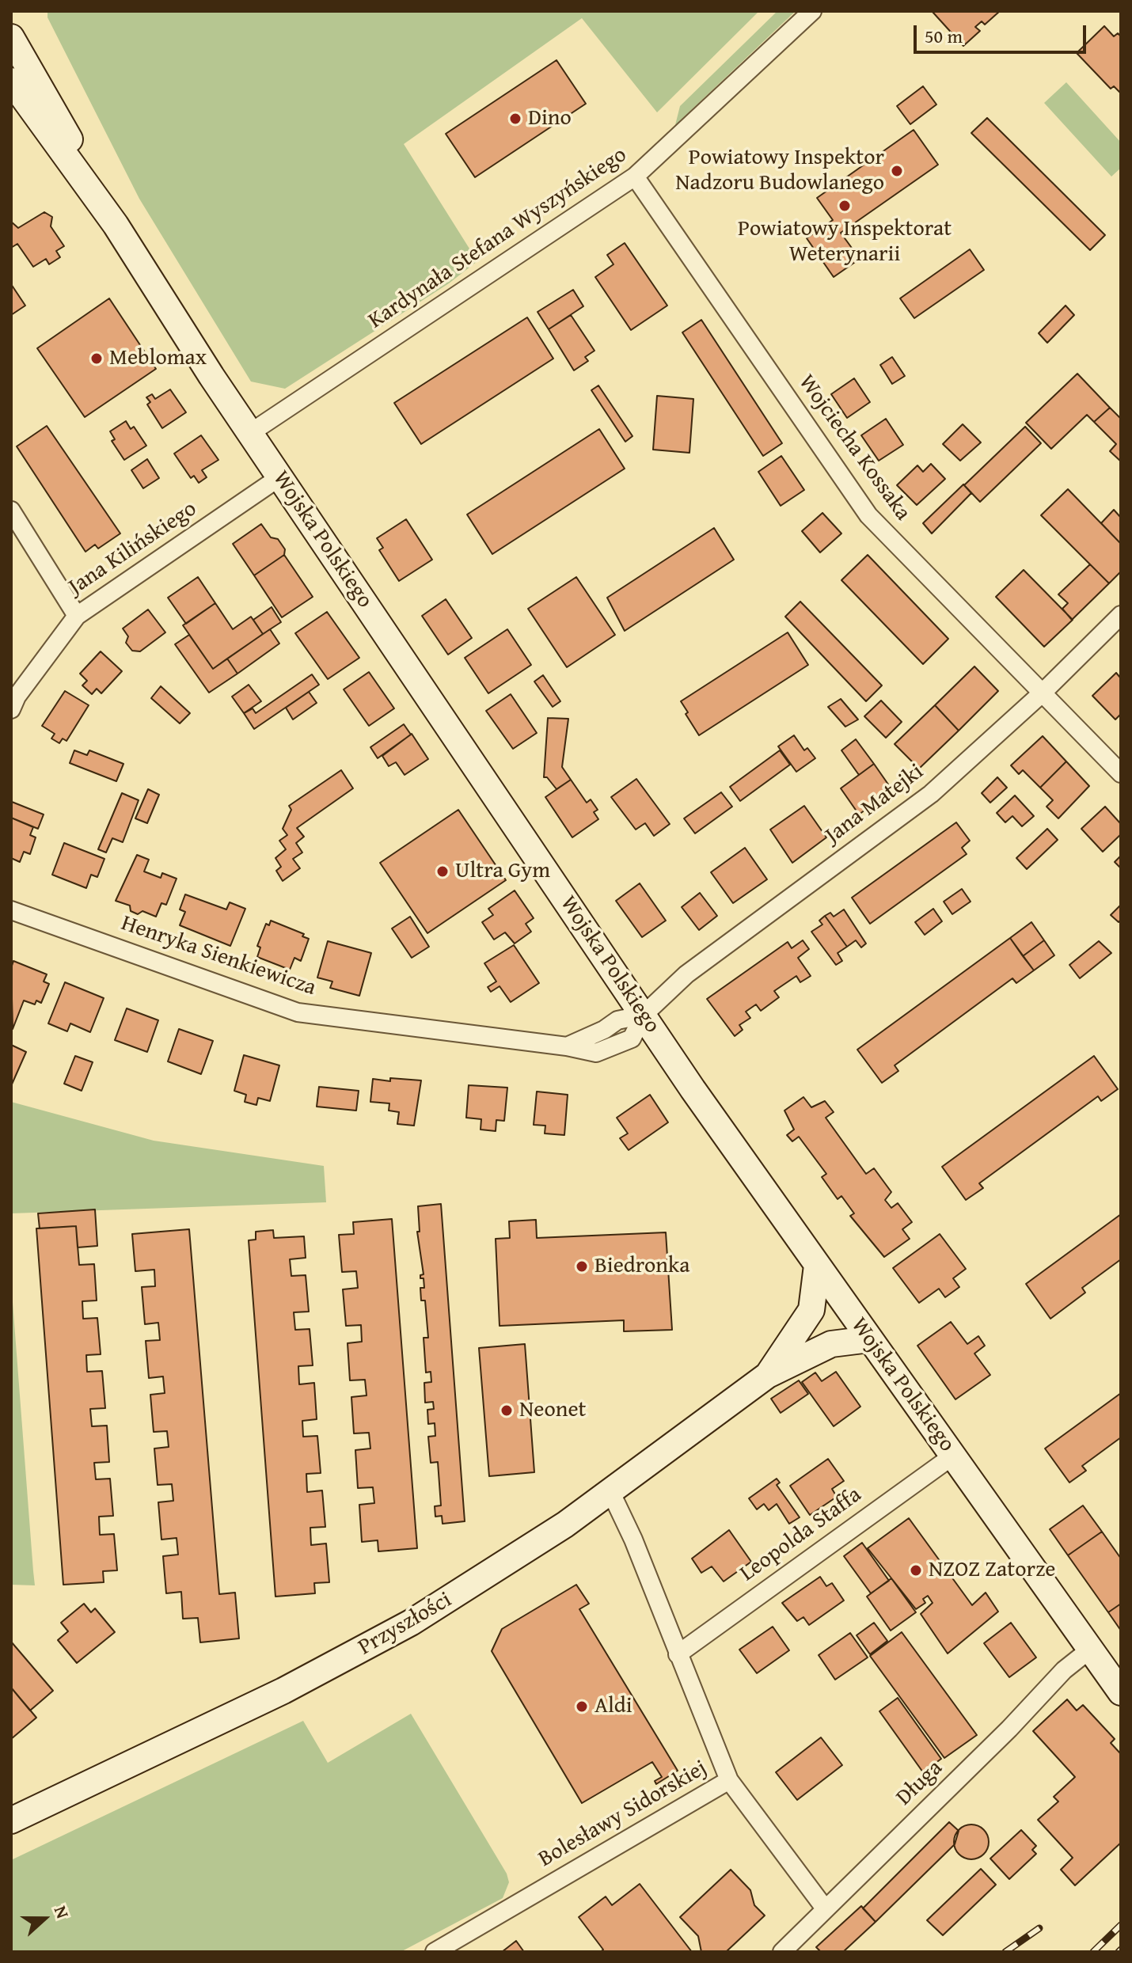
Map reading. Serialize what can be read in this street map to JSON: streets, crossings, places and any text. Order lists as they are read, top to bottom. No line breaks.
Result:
{"streets":{"street":["Kardynała Stefana Wyszyńskiego","Wojciecha Kossaka","Wojska Polskiego","Jana Kilińskiego","Jana Matejki","Henryka Sienkiewicza","Leopolda Staffa","Przyszłości","Długa","Bolesławy Sidorskiej"]},"crossings":[["Kardynała Stefana Wyszyńskiego","Wojciecha Kossaka"],["Kardynała Stefana Wyszyńskiego","Wojska Polskiego"],["Wojciecha Kossaka","Jana Matejki"],["Wojska Polskiego","Jana Kilińskiego"],["Wojska Polskiego","Jana Matejki"],["Wojska Polskiego","Henryka Sienkiewicza"],["Wojska Polskiego","Leopolda Staffa"],["Wojska Polskiego","Przyszłości"],["Wojska Polskiego","Długa"],["Jana Matejki","Henryka Sienkiewicza"],["Leopolda Staffa","Bolesławy Sidorskiej"],["Przyszłości","Bolesławy Sidorskiej"]],"places":["Dino","Powiatowy Inspektor Nadzoru Budowlanego","Powiatowy Inspektorat Weterynarii","Meblomax","Ultra Gym","Biedronka","Neonet","NZOZ Zatorze","Aldi"],"scale_bar":"50 m","north":"right"}
